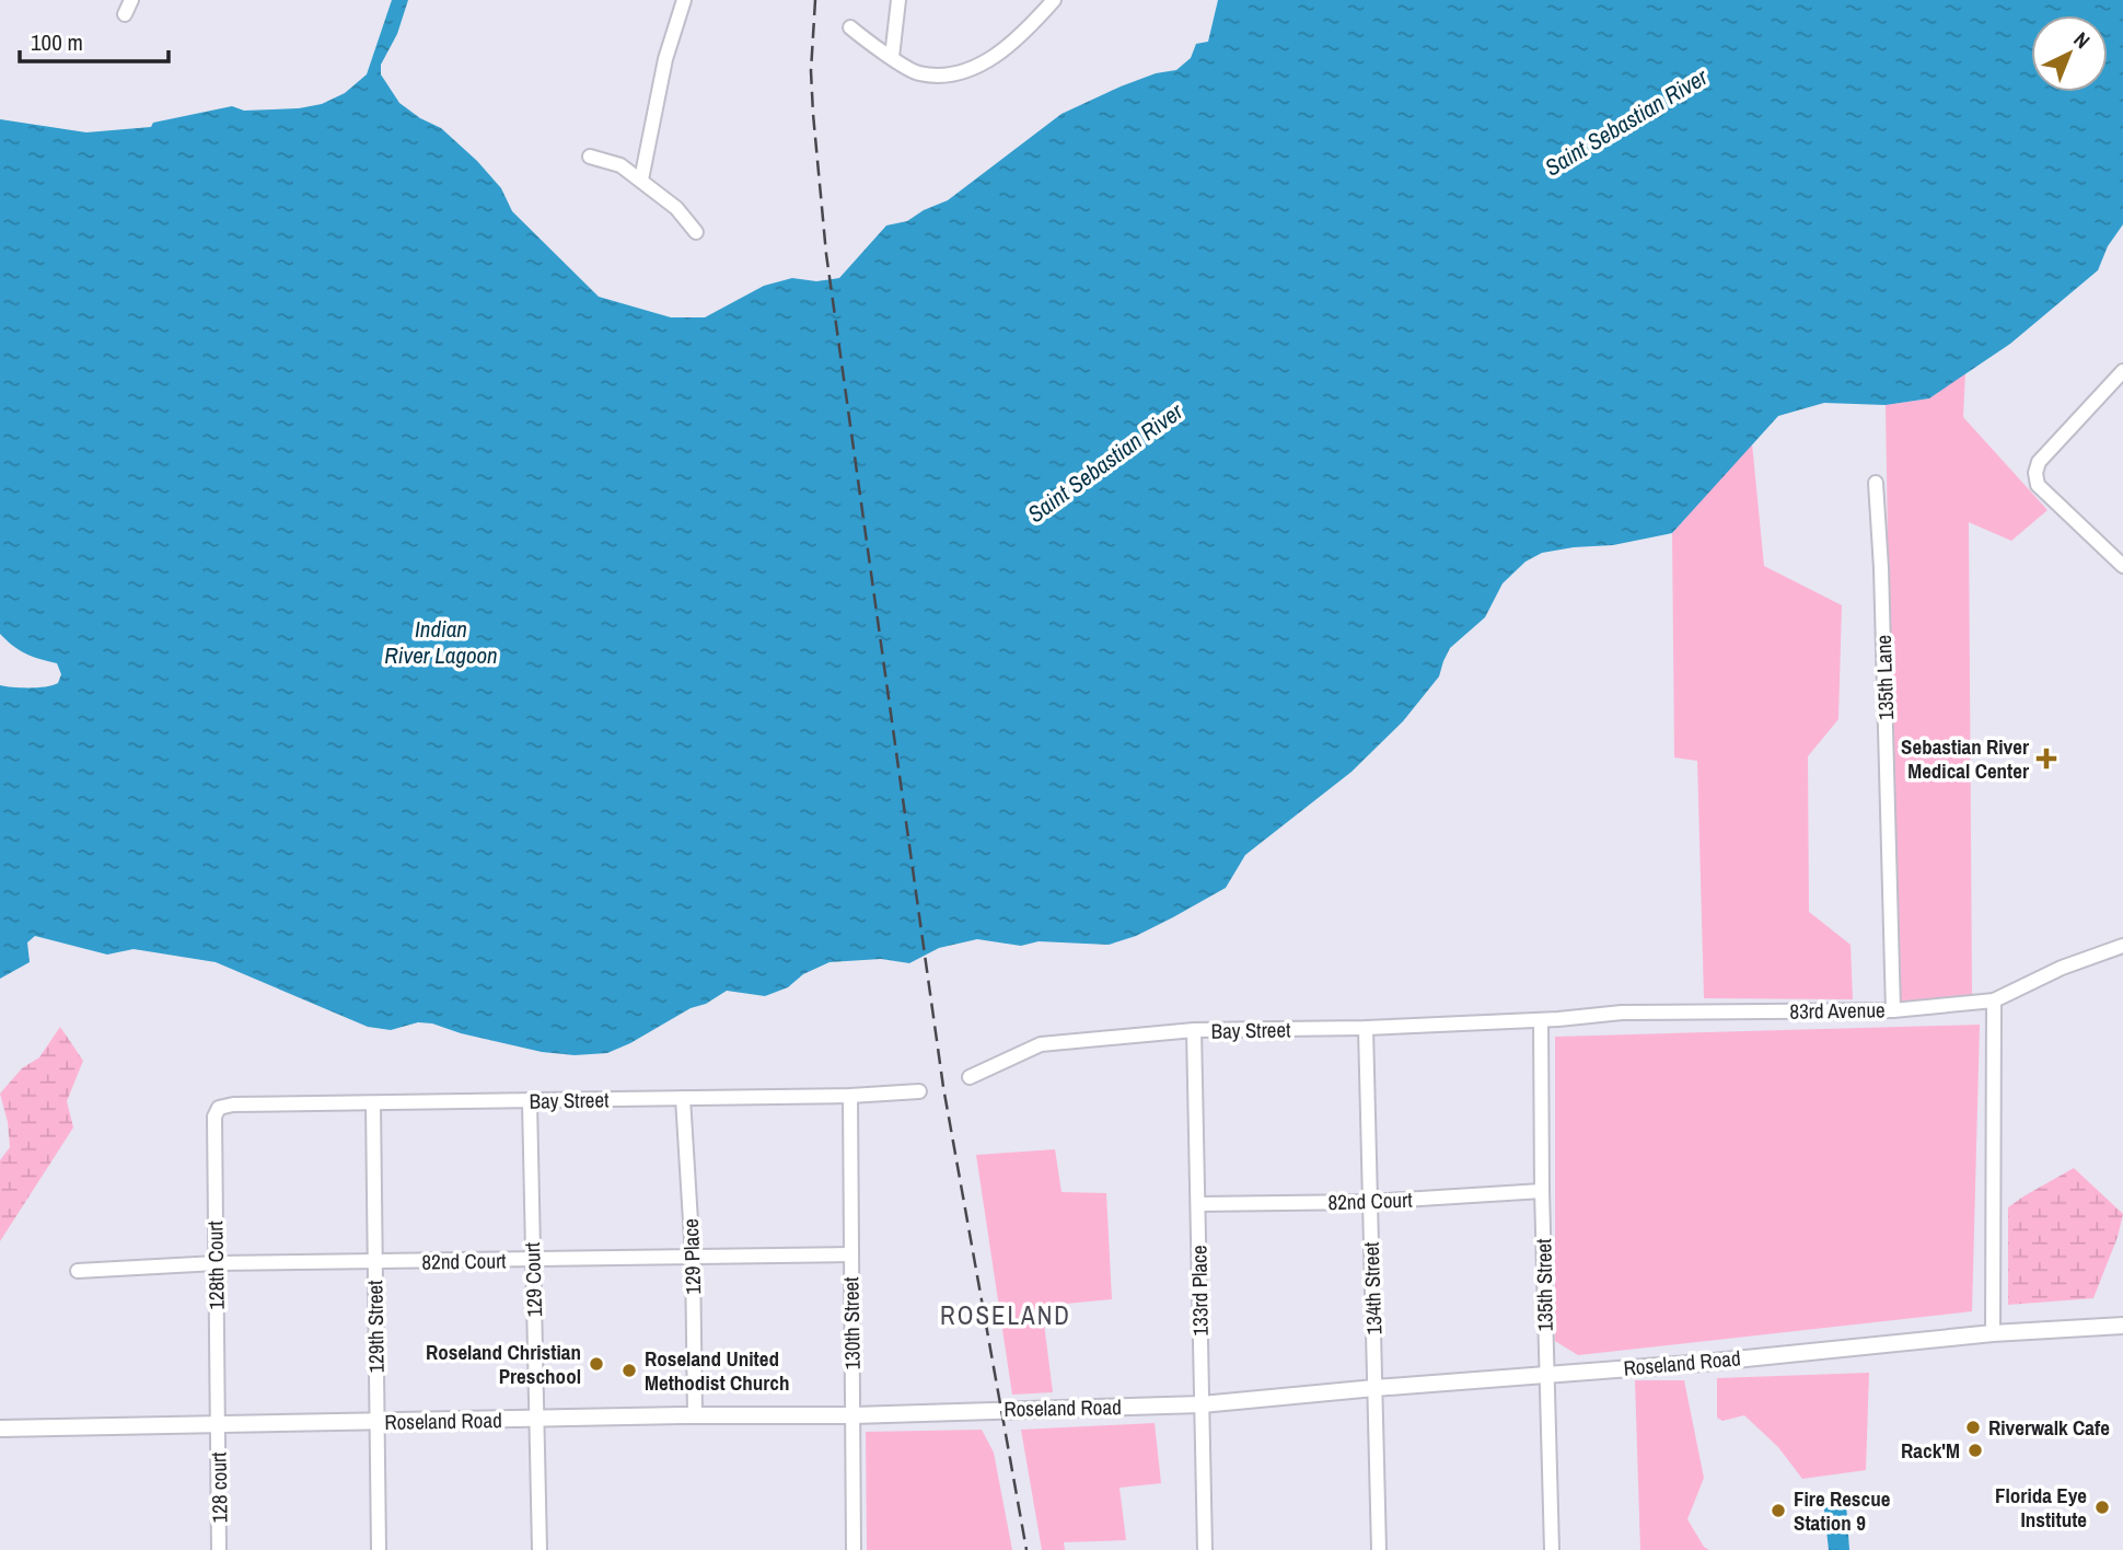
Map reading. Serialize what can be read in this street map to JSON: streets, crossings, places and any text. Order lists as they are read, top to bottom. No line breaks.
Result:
{"streets":{"main road":["Roseland Road"],"street":["135th Lane","83rd Avenue","Bay Street","82nd Court","129 Place","128th Court","129 Court","135th Street","134th Street","133rd Place","130th Street","129th Street","128 court"]},"crossings":[["135th Lane","83rd Avenue"],["83rd Avenue","Bay Street"],["83rd Avenue","135th Street"],["Bay Street","129 Place"],["Bay Street","128th Court"],["Bay Street","129 Court"],["Bay Street","135th Street"],["Bay Street","134th Street"],["Bay Street","133rd Place"],["Bay Street","130th Street"],["Bay Street","129th Street"],["82nd Court","129 Place"],["82nd Court","128th Court"],["82nd Court","129 Court"],["82nd Court","135th Street"],["82nd Court","134th Street"],["82nd Court","133rd Place"],["82nd Court","130th Street"],["82nd Court","129th Street"],["129 Place","Roseland Road"],["128th Court","Roseland Road"],["128th Court","128 court"],["129 Court","Roseland Road"],["135th Street","Roseland Road"],["134th Street","Roseland Road"],["133rd Place","Roseland Road"],["130th Street","Roseland Road"],["129th Street","Roseland Road"],["Roseland Road","128 court"]],"districts":["ROSELAND"],"water":["Saint Sebastian River","Indian River Lagoon"],"places":{"health":["Sebastian River Medical Center"],"other":["Roseland Christian Preschool","Roseland United Methodist Church","Riverwalk Cafe","Rack'M","Florida Eye Institute","Fire Rescue Station 9"]},"scale_bar":"100 m","north":"top right"}
